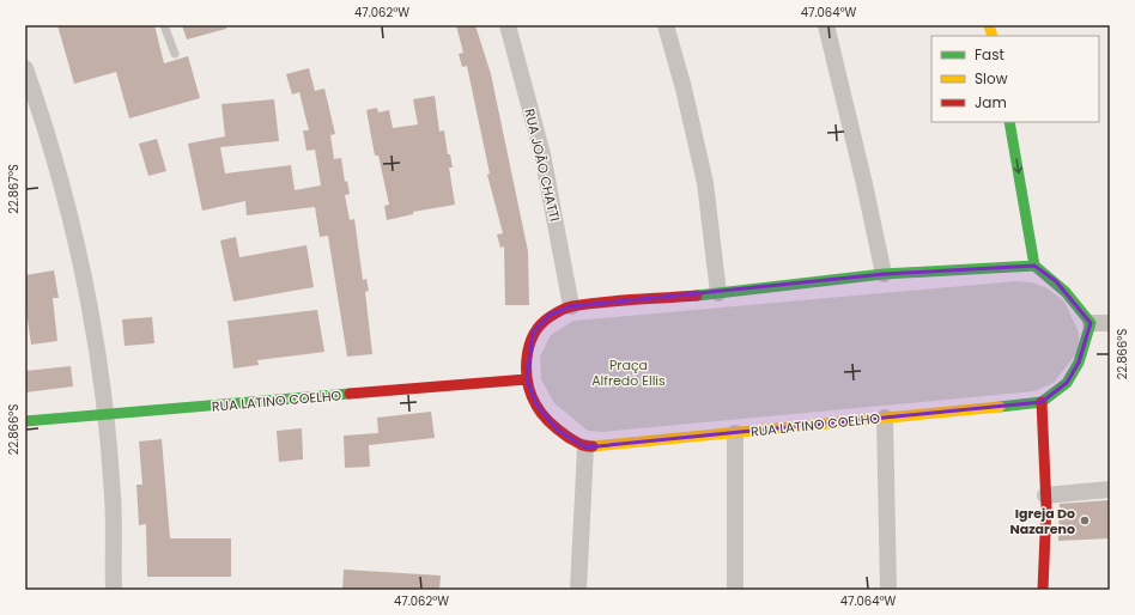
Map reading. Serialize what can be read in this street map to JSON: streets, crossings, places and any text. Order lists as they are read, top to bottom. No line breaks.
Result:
{"streets":{"street":["RUA JOÃO CHATTI","RUA LATINO COELHO"]},"parks":["Praça Alfredo Ellis"],"places":["Igreja Do Nazareno"],"legend":["Fast","Slow","Jam"],"coordinates":["47.062°W","47.064°W","22.867°S","22.866°S"]}
